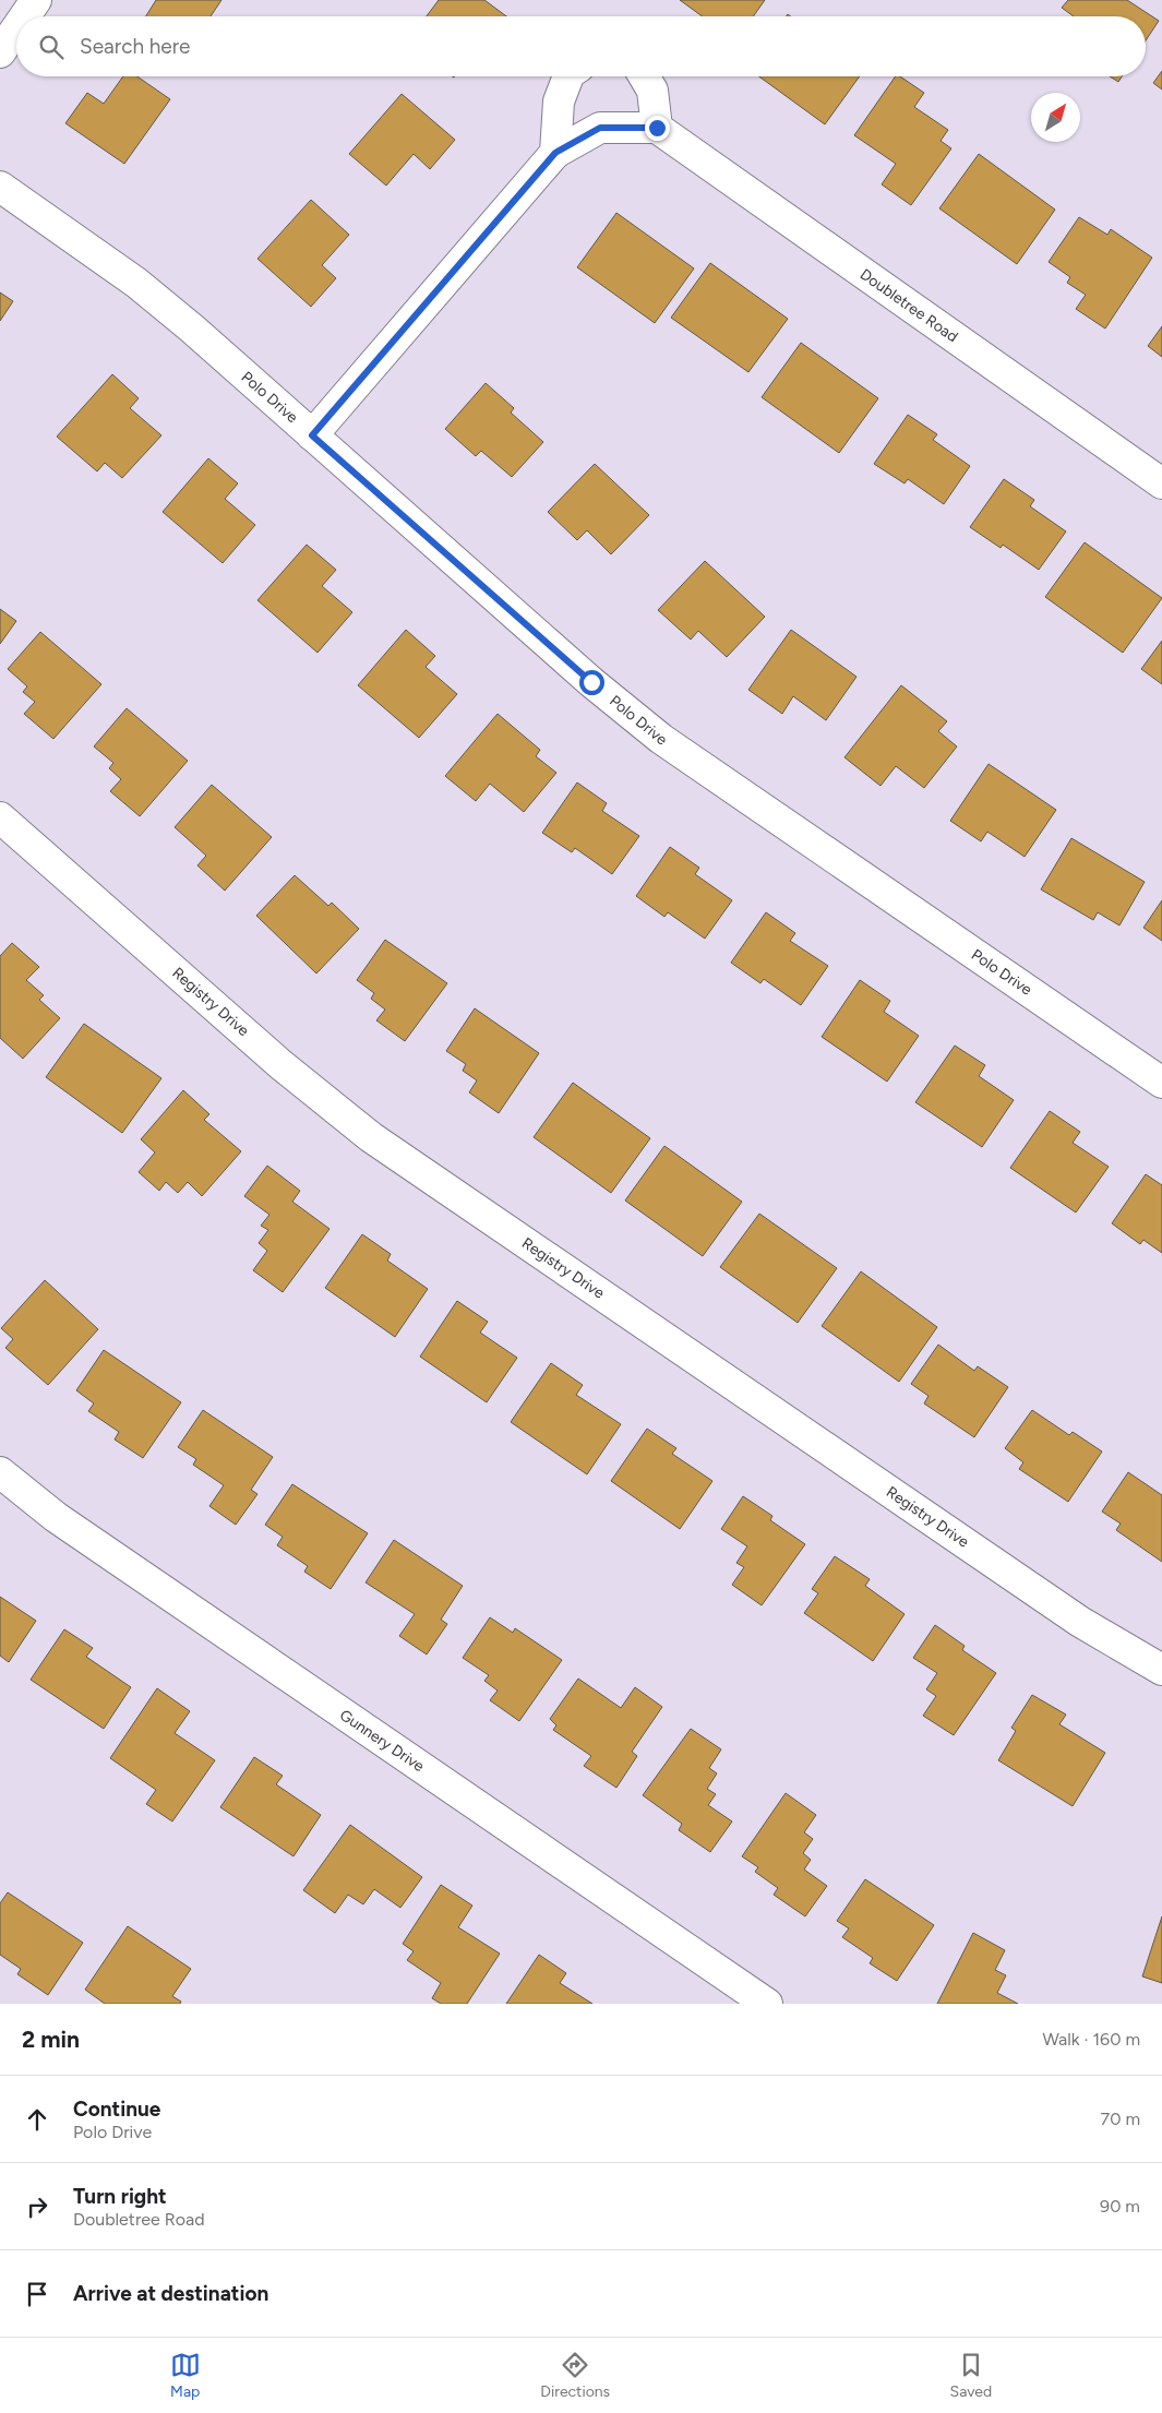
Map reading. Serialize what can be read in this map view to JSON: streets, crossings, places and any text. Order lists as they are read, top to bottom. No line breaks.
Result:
{"streets":{"street":["Doubletree Road","Polo Drive","Registry Drive","Gunnery Drive"]},"north":"top right","page":{"search":"Search here","heading":["2 min","Walk · 160 m"],"list":[["Continue","Polo Drive","70 m"],["Turn right","Doubletree Road","90 m"],"Arrive at destination"],"nav":["Map","Directions","Saved"]}}
